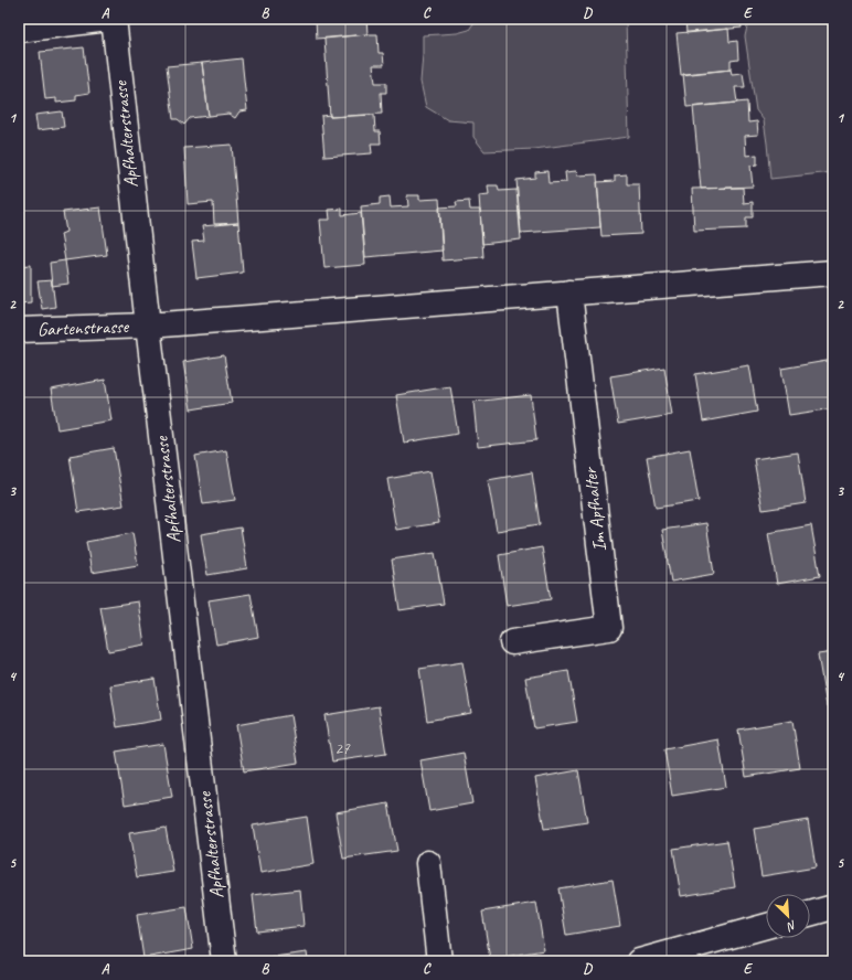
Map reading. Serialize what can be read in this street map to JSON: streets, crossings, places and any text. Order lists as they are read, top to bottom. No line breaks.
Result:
{"streets":{"street":["Apfhalterstrasse","Gartenstrasse","Im Apfhalter"]},"crossings":[["Apfhalterstrasse","Gartenstrasse"],["Gartenstrasse","Im Apfhalter"]],"house_numbers":["27"],"north":"bottom right","grid":{"columns":["A","B","C","D","E"],"rows":["1","2","3","4","5"]}}
